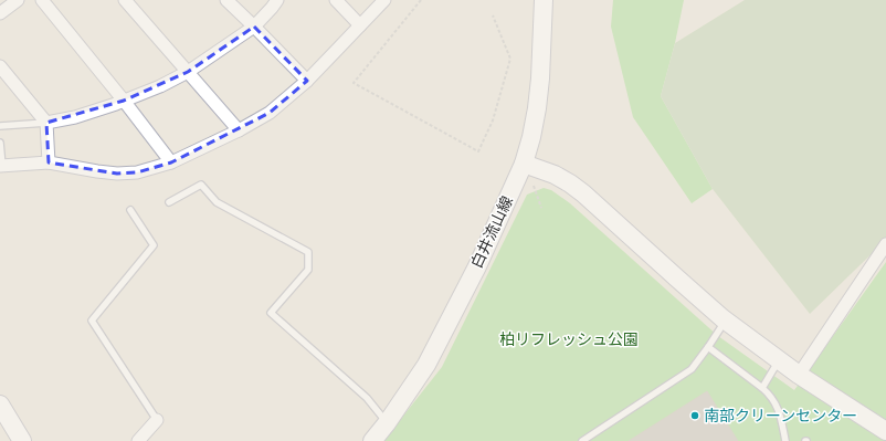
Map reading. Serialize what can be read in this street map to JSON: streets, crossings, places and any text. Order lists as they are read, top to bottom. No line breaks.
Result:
{"streets":{"street":["白井流山線"]},"parks":["柏リフレッシュ公園"],"places":["南部クリーンセンター"]}
